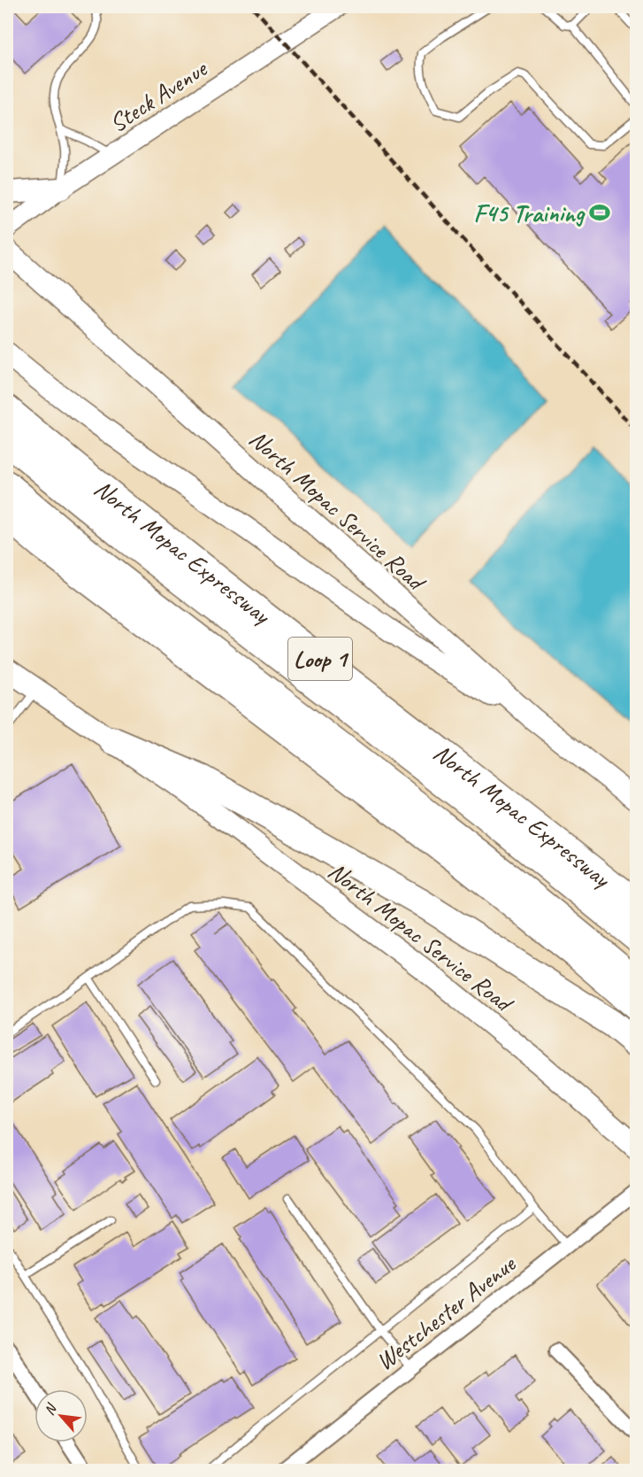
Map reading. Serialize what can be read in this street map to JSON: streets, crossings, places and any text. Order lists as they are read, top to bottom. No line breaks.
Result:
{"streets":{"highway":["North Mopac Expressway","Loop 1"],"main road":["North Mopac Service Road"],"street":["Steck Avenue","Westchester Avenue"]},"places":{"sports":["F45 Training"]},"north":"top left"}
